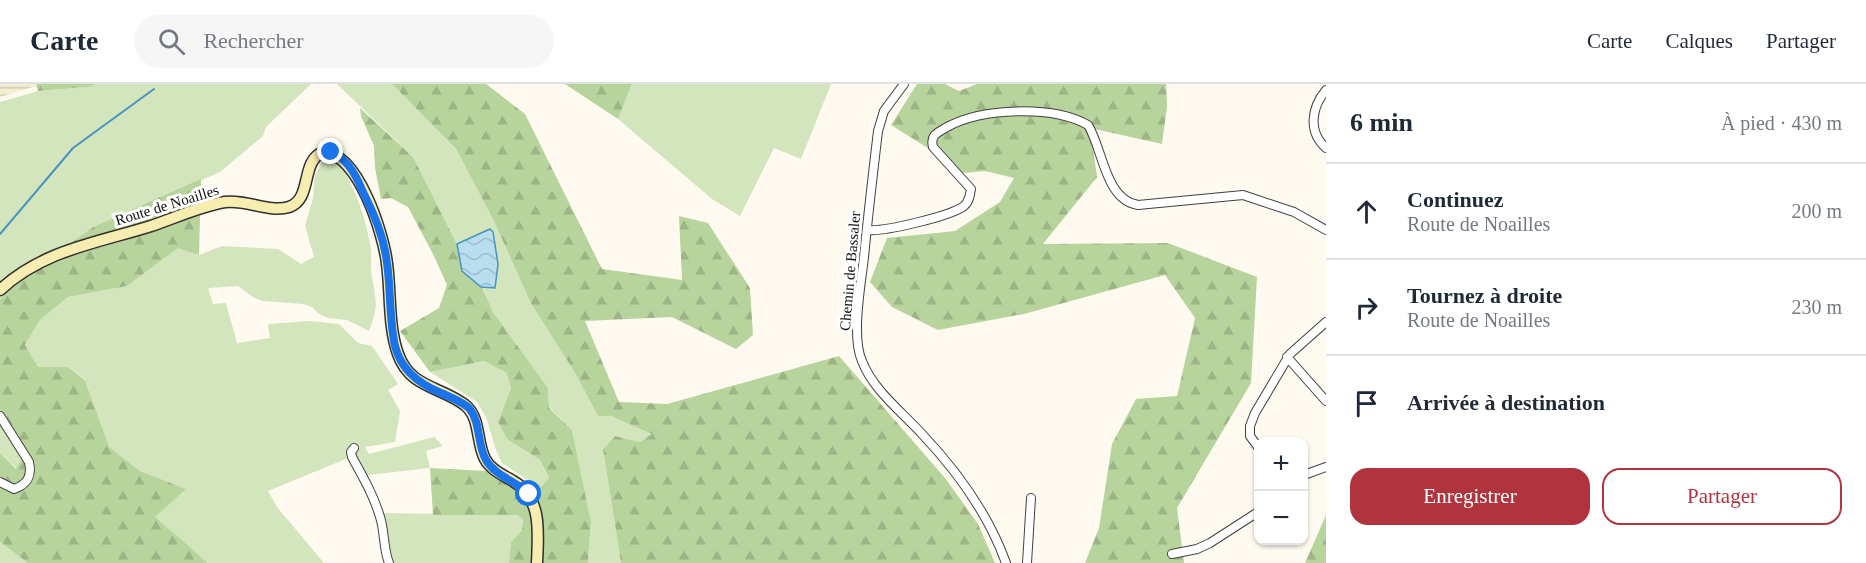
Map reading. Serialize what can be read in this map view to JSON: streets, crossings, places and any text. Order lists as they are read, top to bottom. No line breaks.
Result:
{"streets":{"main road":["Route de Noailles"],"street":["Chemin de Bassaler"]},"page":{"header":"Carte","search":"Rechercher","nav":["Carte","Calques","Partager"],"heading":["6 min","À pied · 430 m"],"list":[["Continuez","Route de Noailles","200 m"],["Tournez à droite","Route de Noailles","230 m"],"Arrivée à destination"],"map_buttons":["+","−"],"buttons":["Enregistrer","Partager"]}}
